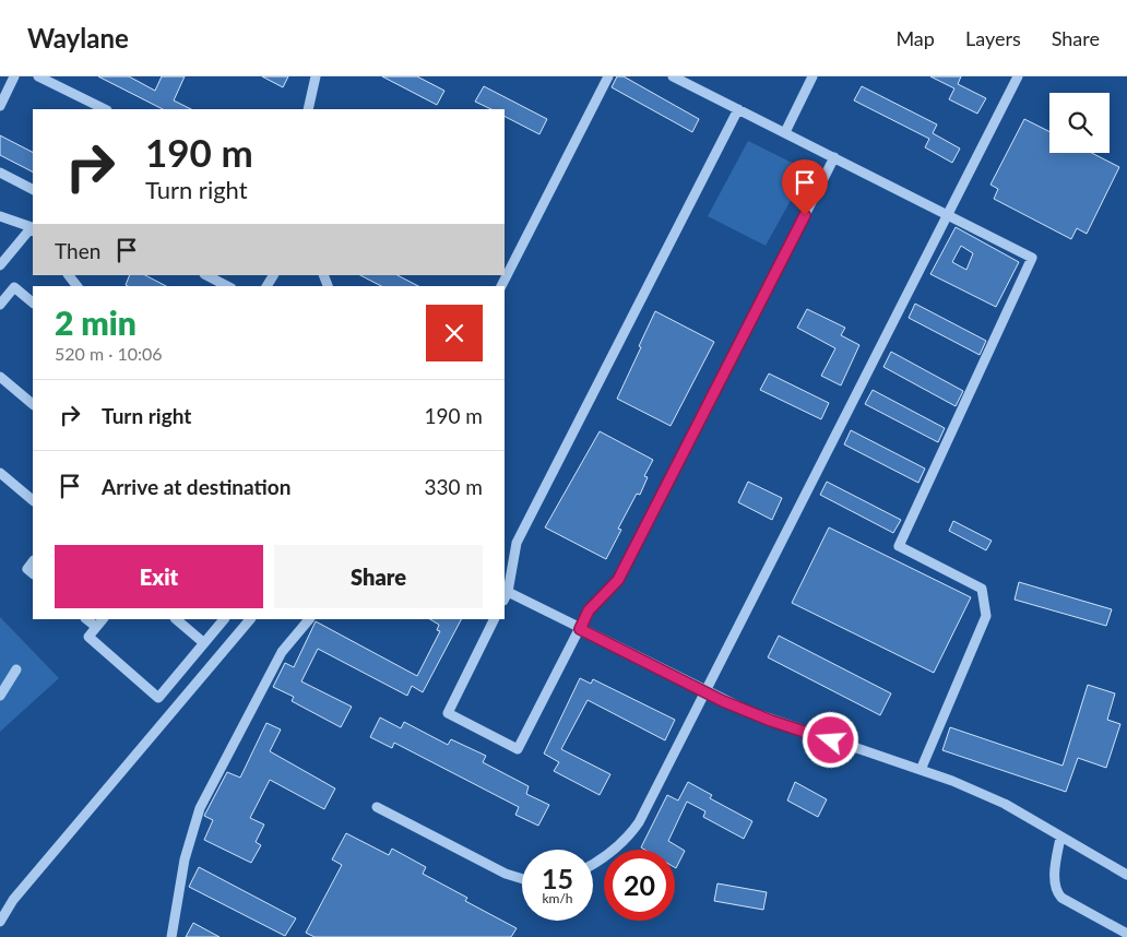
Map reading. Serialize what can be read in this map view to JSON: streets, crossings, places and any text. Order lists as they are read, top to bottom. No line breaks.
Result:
{"page":{"header":"Waylane","nav":["Map","Layers","Share"],"turn":["190 m","Turn right"],"then":"Then","heading":["2 min","520 m · 10:06"],"list":[{"name":"Turn right","value":"190 m"},{"name":"Arrive at destination","value":"330 m"}],"buttons":["Exit","Share"],"speed":"15 km/h","limit":"20"}}
